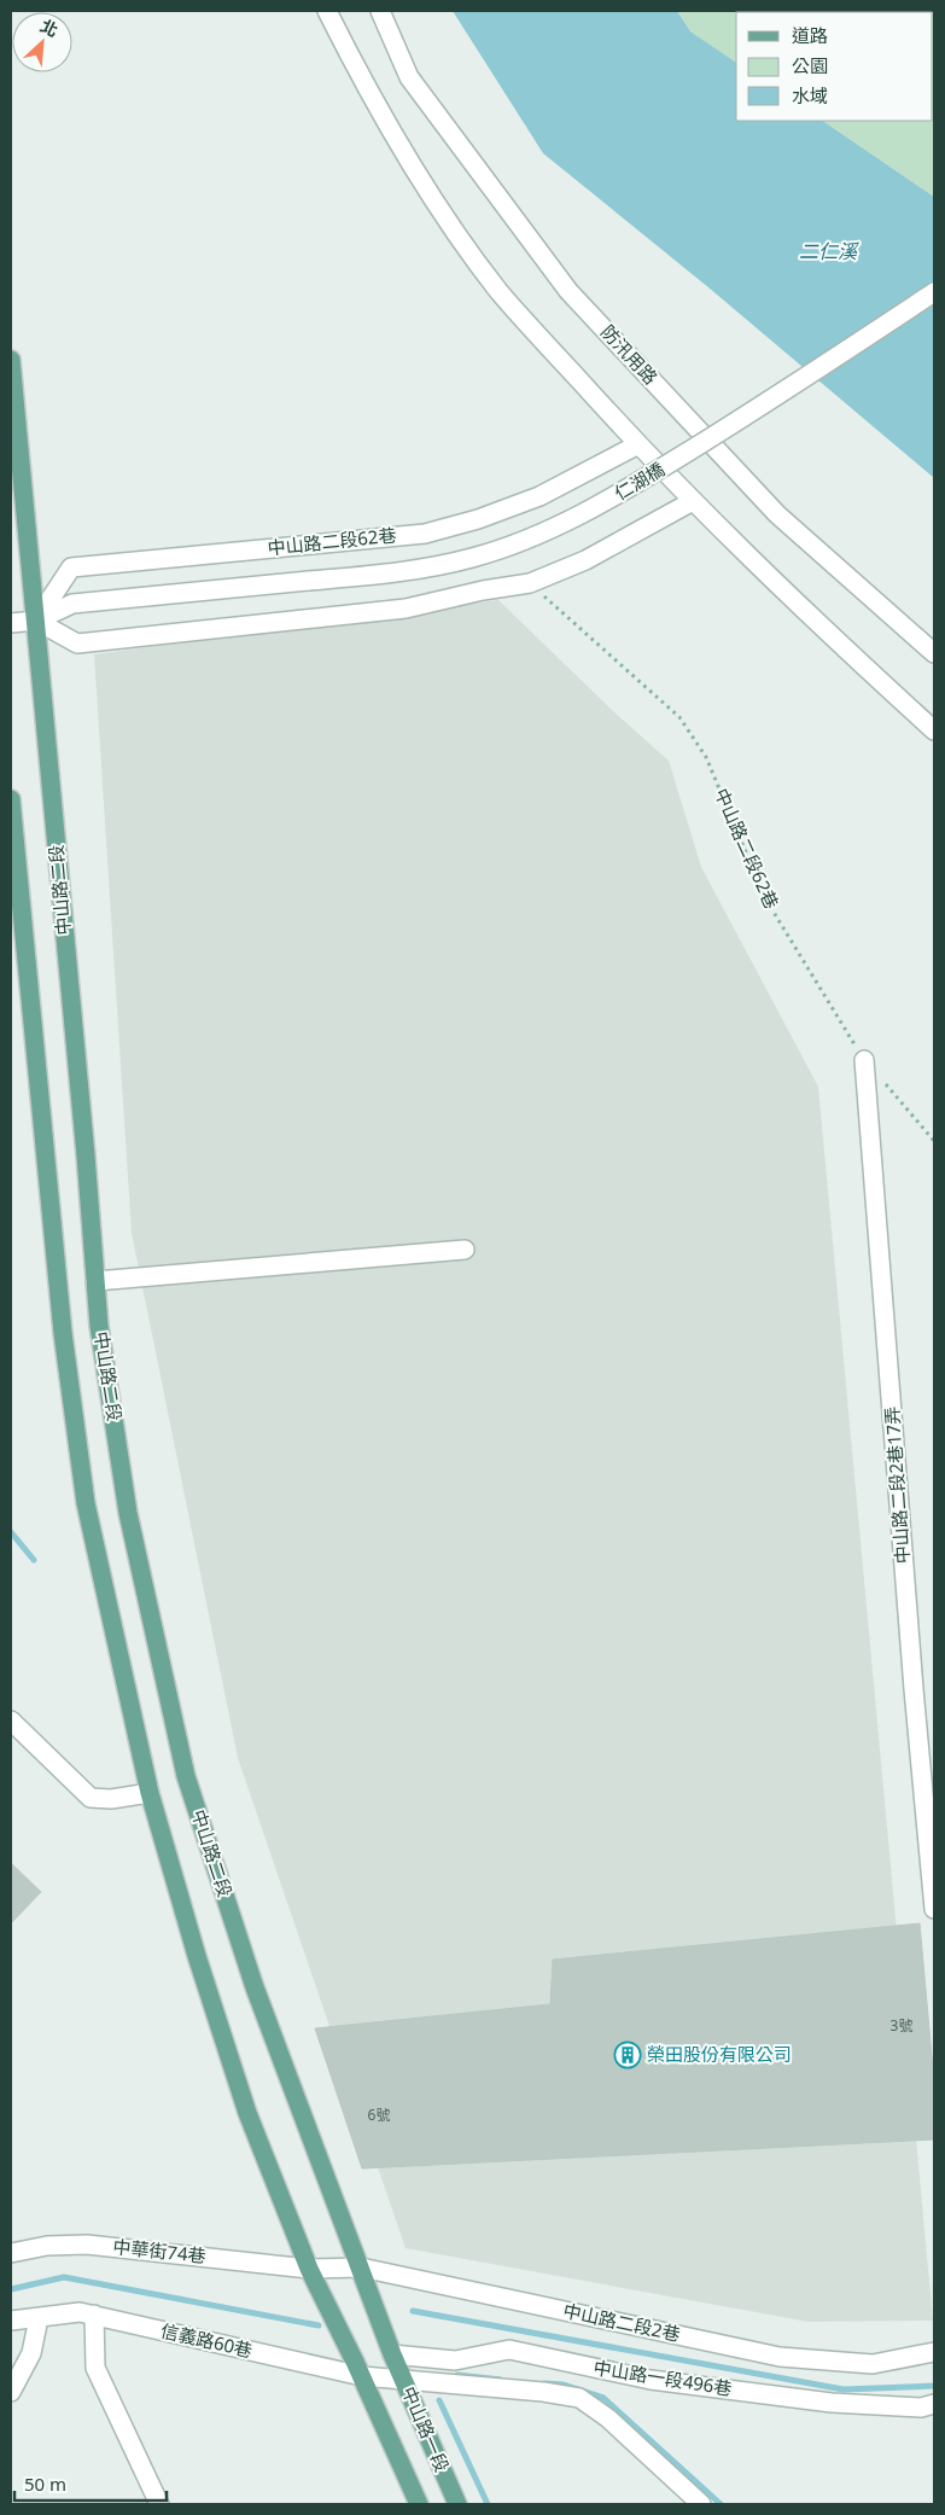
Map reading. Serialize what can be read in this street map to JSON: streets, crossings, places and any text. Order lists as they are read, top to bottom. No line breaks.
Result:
{"streets":{"main road":["中山路二段","中山路一段"],"street":["防汛用路","仁湖橋","中山路二段62巷","中山路二段2巷17弄","中華街74巷","中山路二段2巷","信義路60巷","中山路一段496巷"]},"crossings":[["仁湖橋","中山路二段62巷"],["中山路二段62巷","中山路二段"],["中山路二段62巷","中山路二段2巷17弄"],["中山路二段","中華街74巷"],["中山路二段","中山路二段2巷"],["中山路二段","信義路60巷"],["中山路二段","中山路一段496巷"],["中山路二段","中山路一段"],["中華街74巷","中山路二段2巷"],["信義路60巷","中山路一段"],["中山路一段496巷","中山路一段"]],"water":["二仁溪"],"places":{"building":["榮田股份有限公司"]},"house_numbers":["3號","6號"],"legend":["道路","公園","水域"],"scale_bar":"50 m","north":"top right"}
